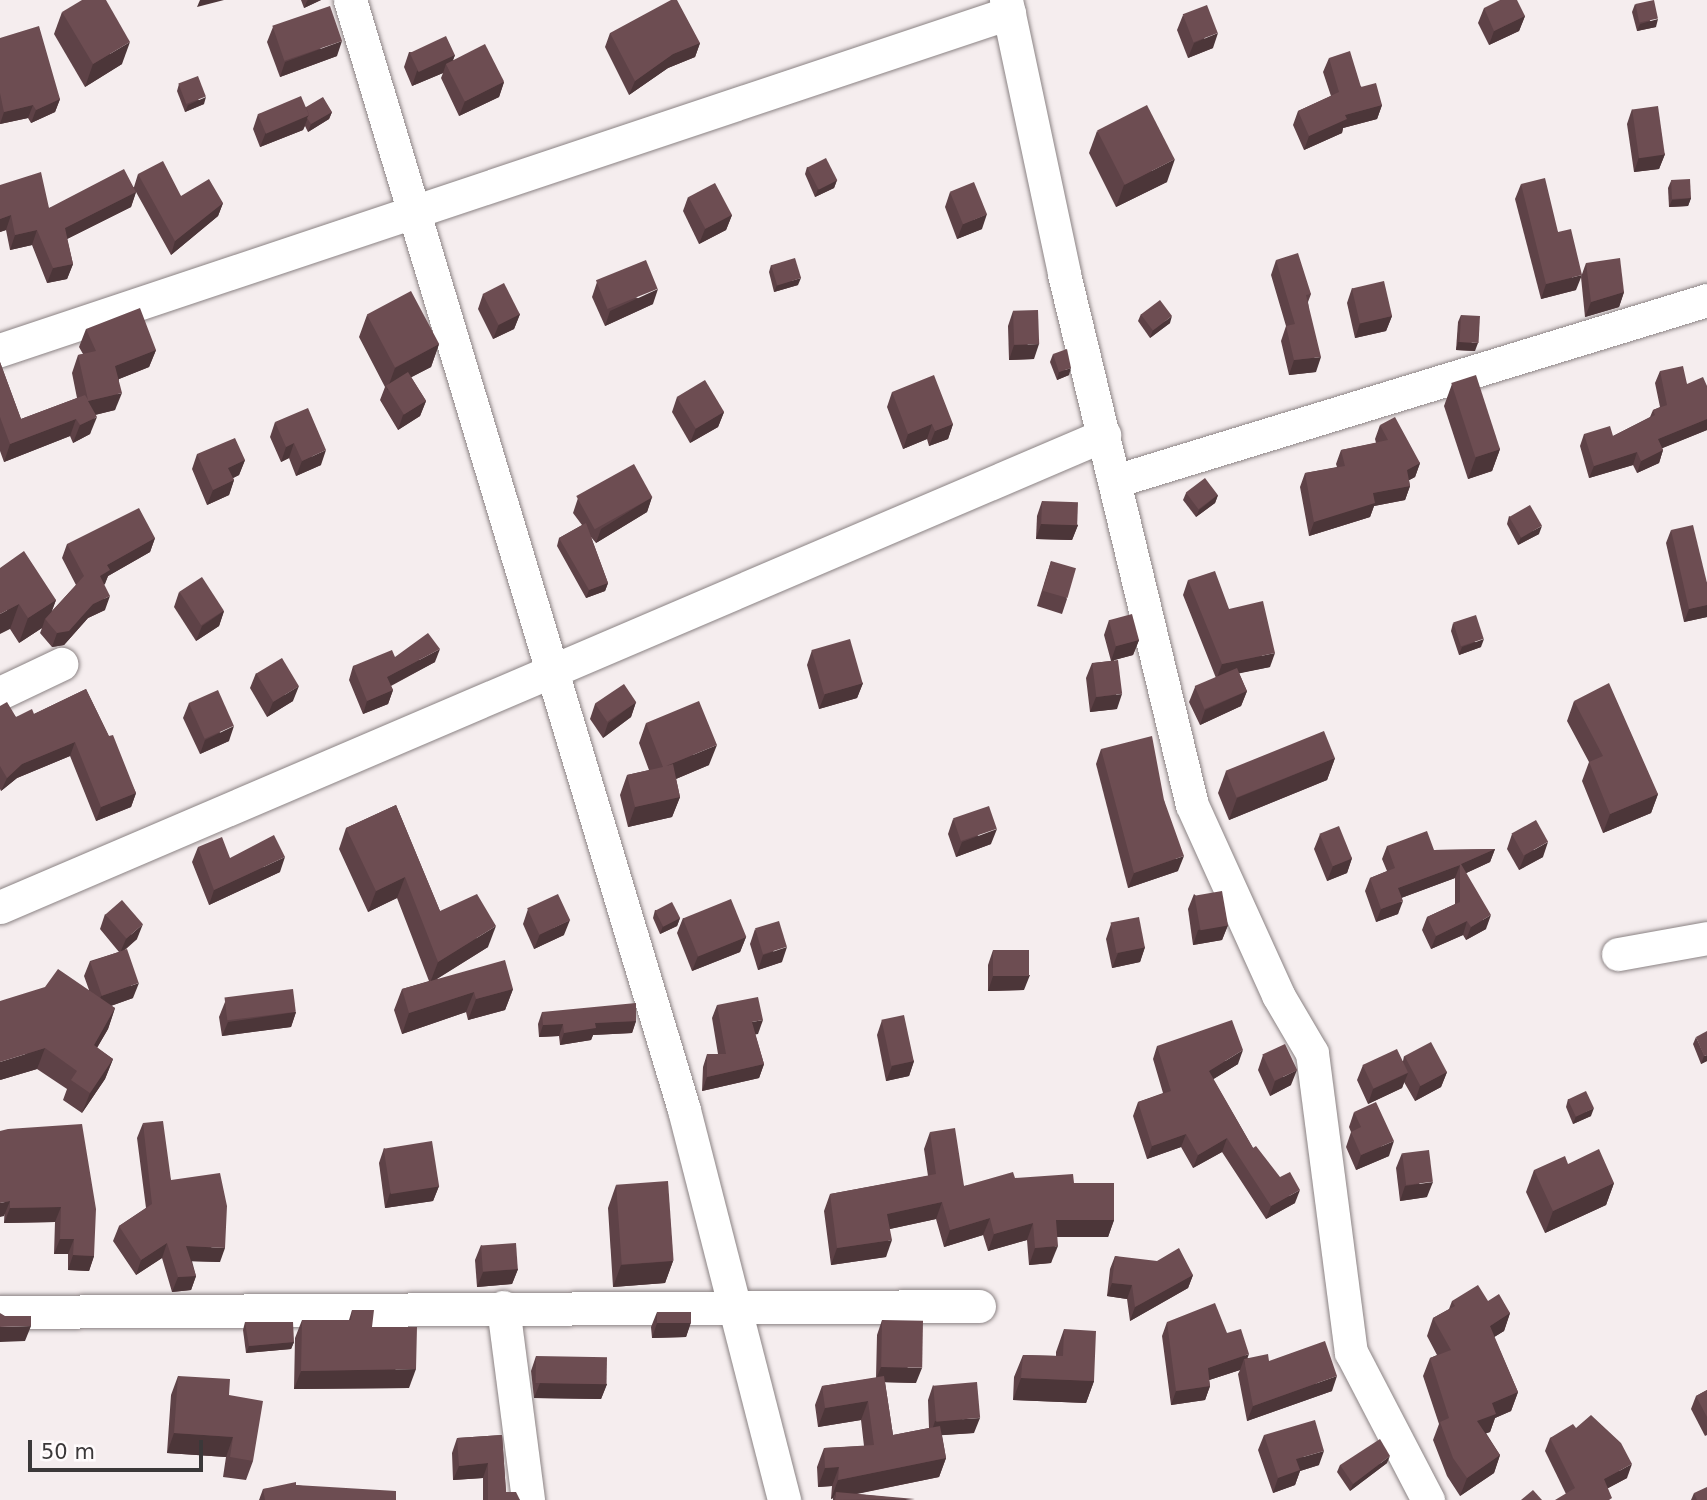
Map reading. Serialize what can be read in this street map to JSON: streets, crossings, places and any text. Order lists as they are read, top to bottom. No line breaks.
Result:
{"scale_bar":"50 m"}
